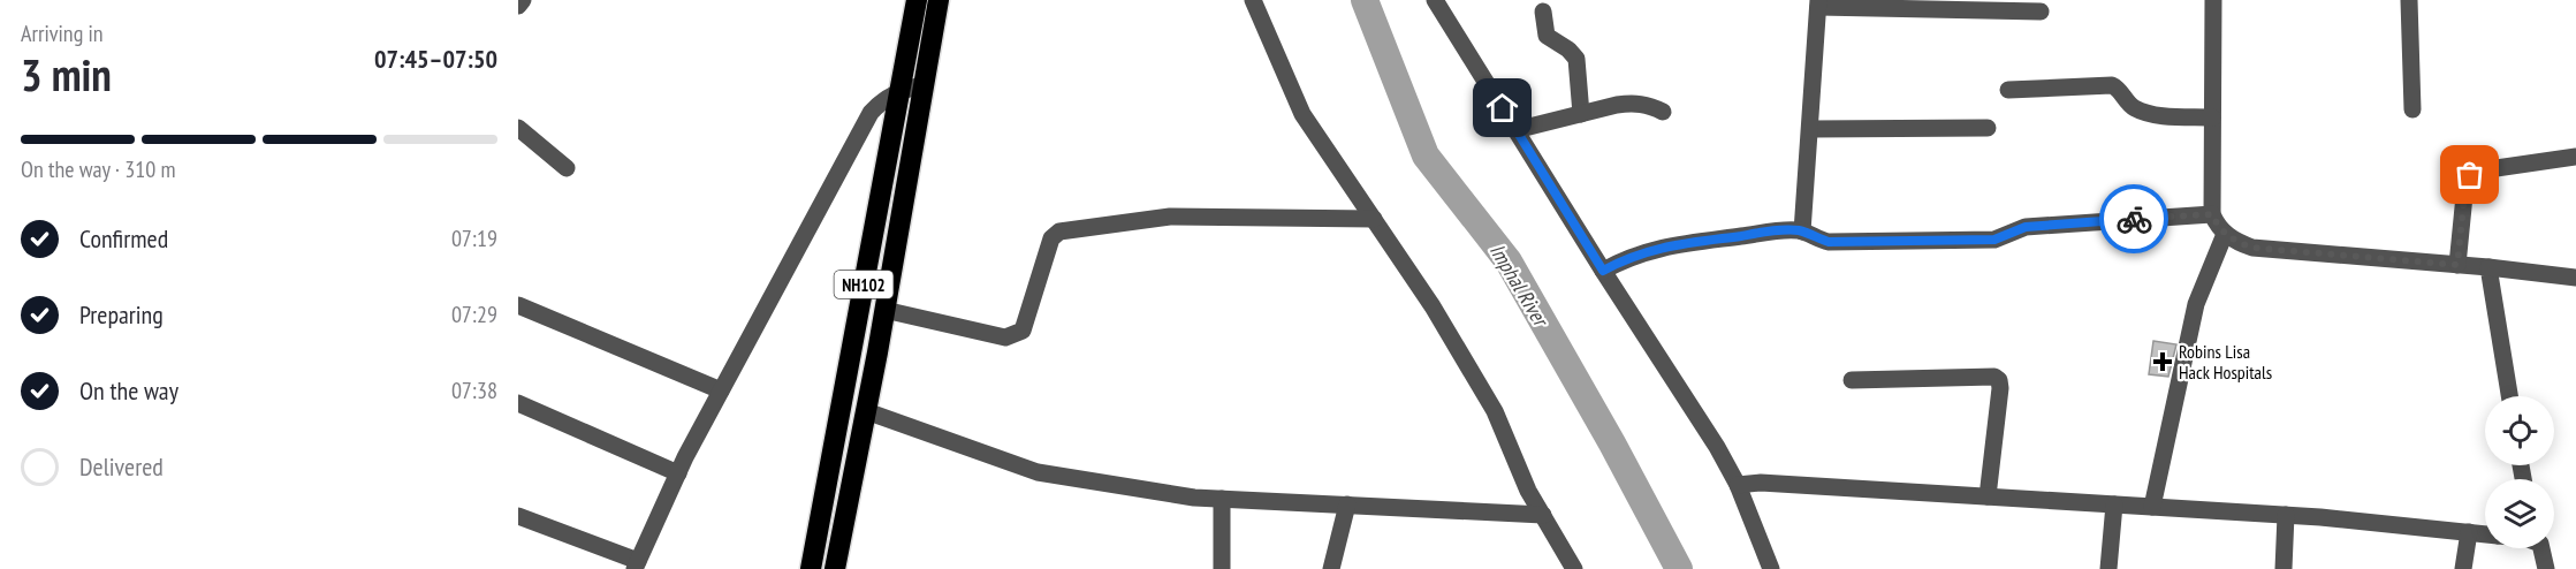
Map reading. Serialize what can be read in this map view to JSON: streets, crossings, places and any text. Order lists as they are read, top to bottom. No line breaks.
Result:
{"streets":{"highway":["NH102"]},"water":["Imphal River"],"places":{"health":["Robins Lisa Hack Hospitals"]},"page":{"heading":["3 min","Arriving in","07:45–07:50"],"bar":"On the way · 310 m","list":[["Confirmed","07:19"],["Preparing","07:29"],["On the way","07:38"],"Delivered"]}}
